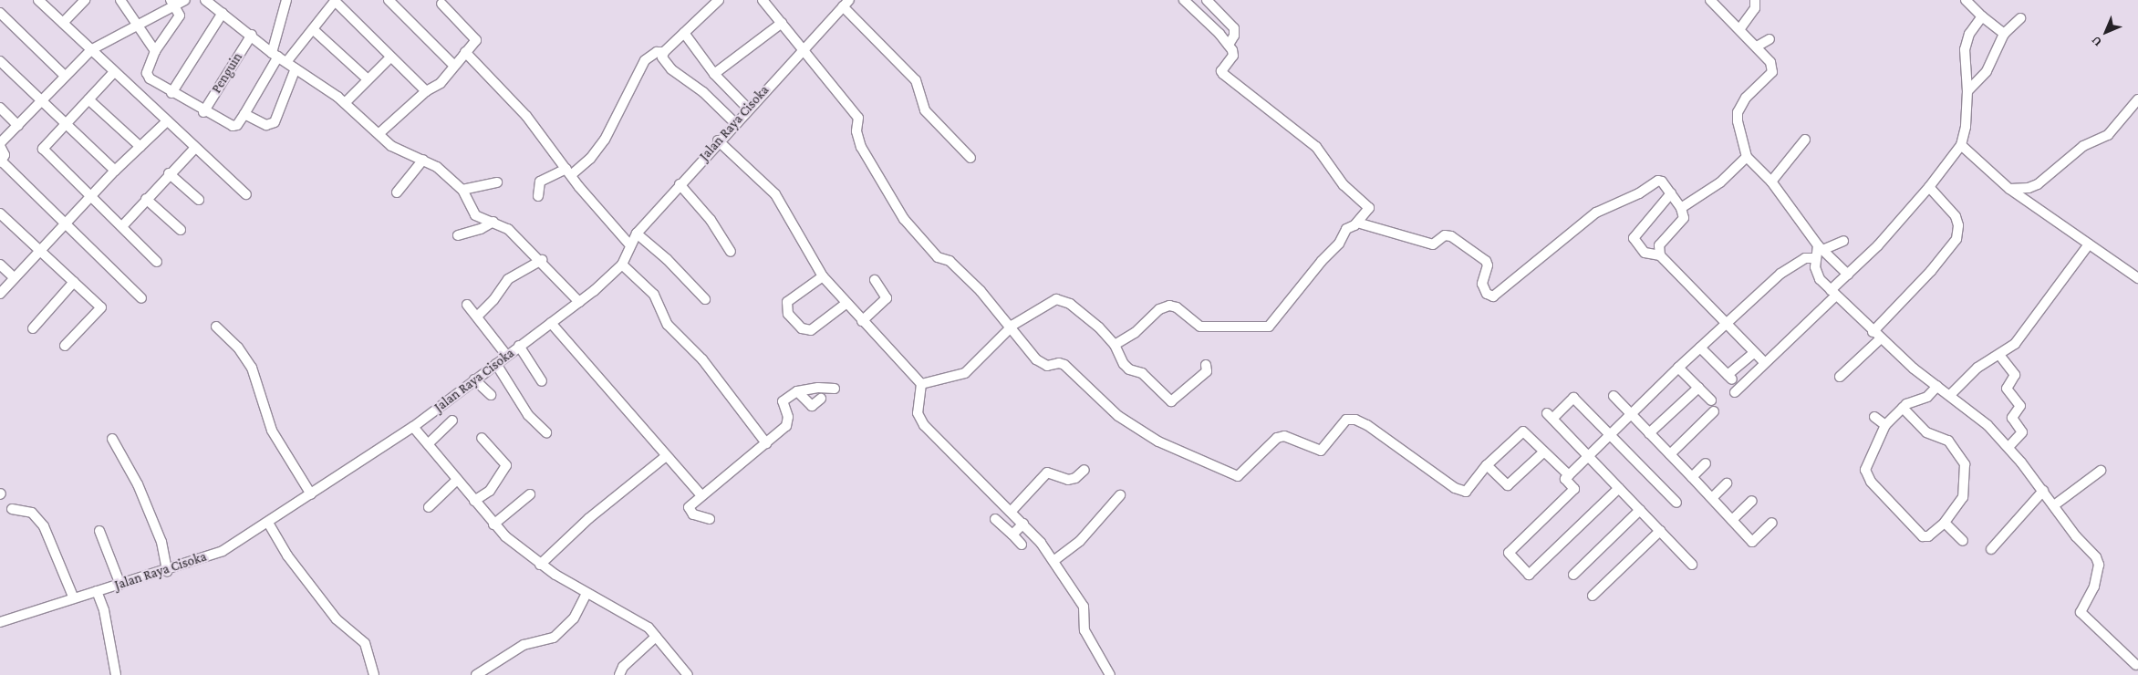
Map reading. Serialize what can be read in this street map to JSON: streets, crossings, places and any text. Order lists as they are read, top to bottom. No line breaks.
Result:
{"streets":{"street":["Penguin","Jalan Raya Cisoka"]},"north":"bottom left"}
